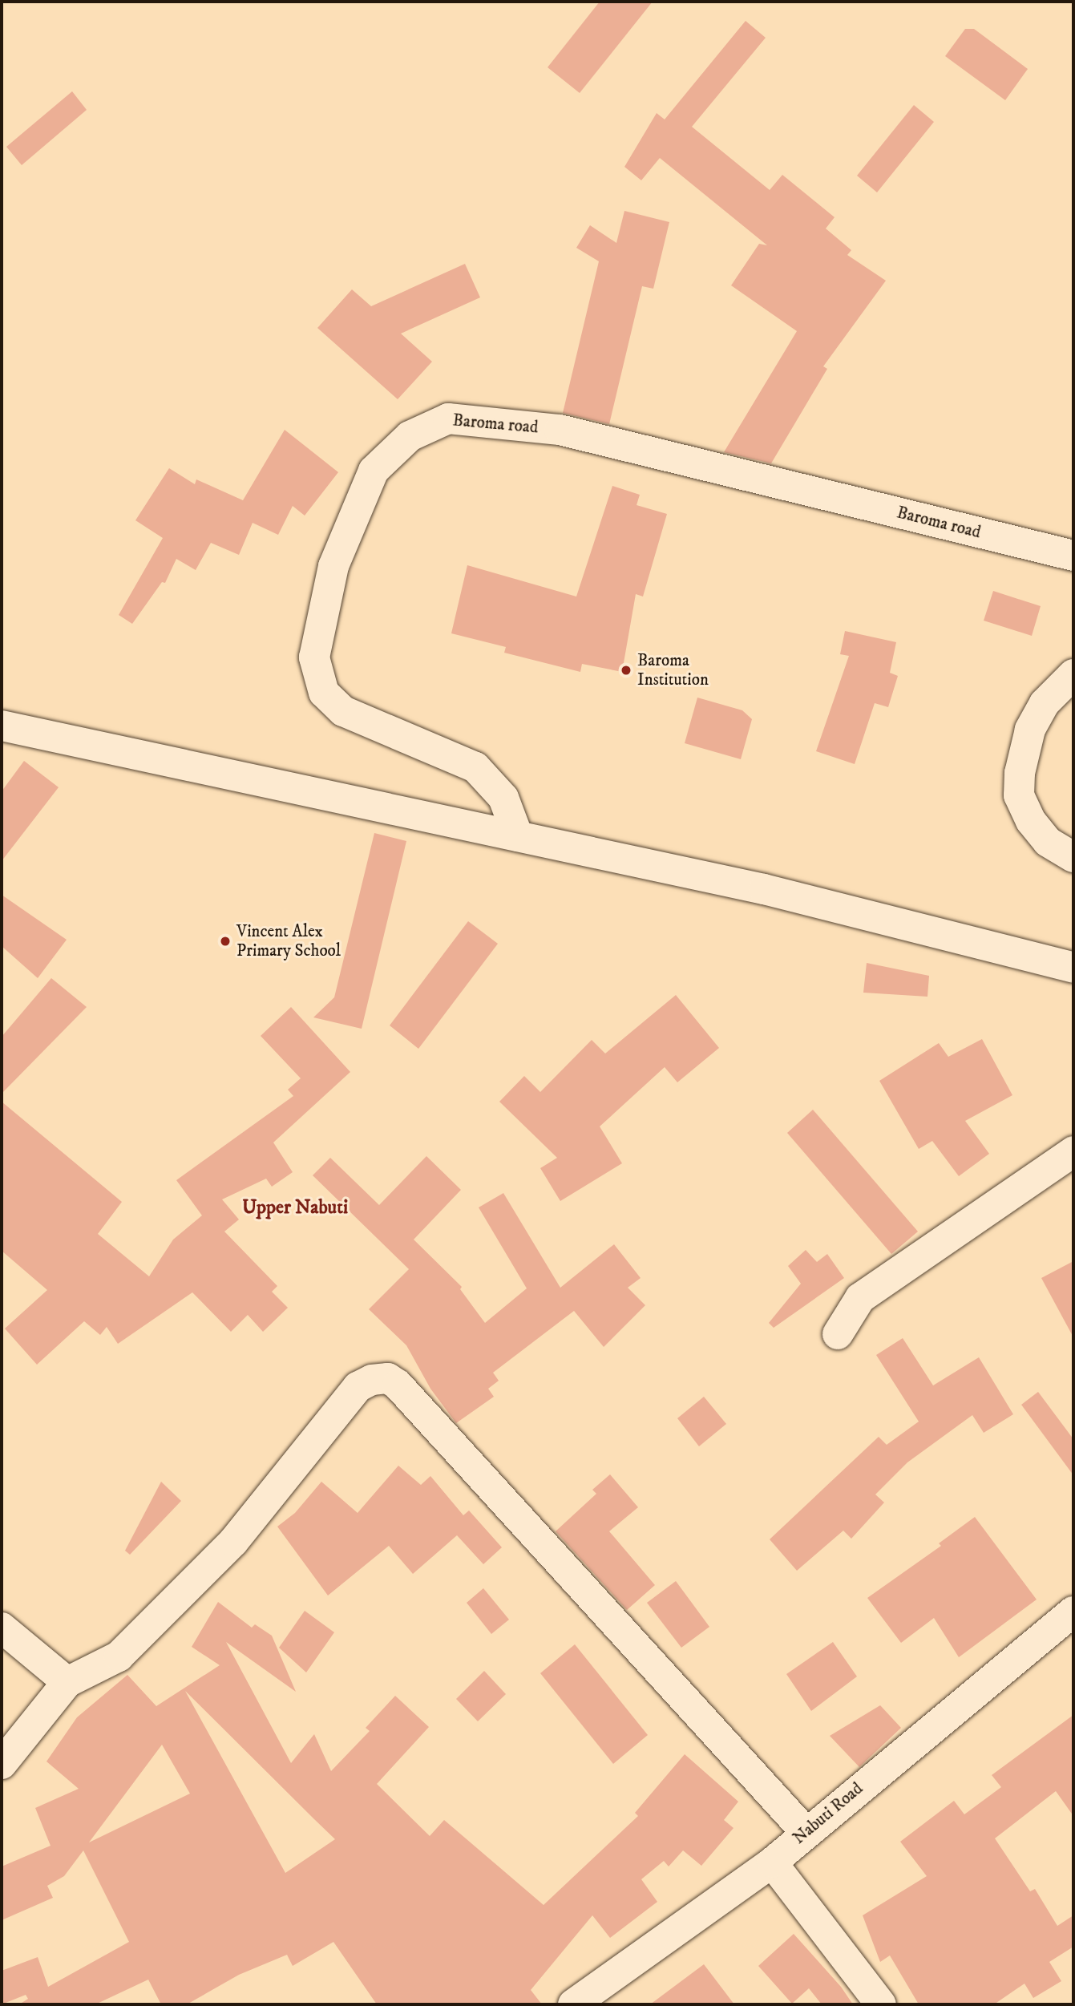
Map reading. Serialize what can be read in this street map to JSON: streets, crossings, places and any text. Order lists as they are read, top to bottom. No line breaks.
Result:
{"streets":{"street":["Baroma road","Nabuti Road"]},"districts":["Upper Nabuti"],"places":["Baroma Institution","Vincent Alex Primary School"]}
